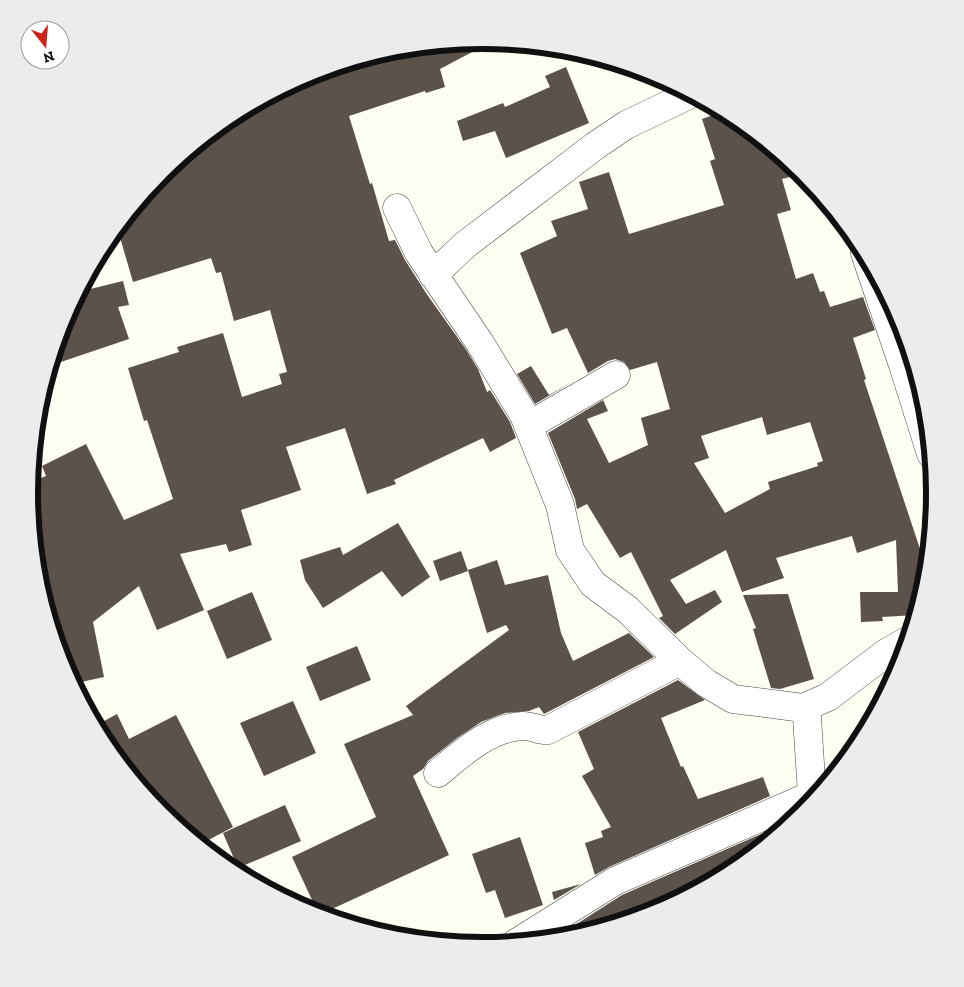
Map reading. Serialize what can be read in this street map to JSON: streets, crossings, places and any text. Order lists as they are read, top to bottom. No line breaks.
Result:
{"north":"bottom"}
